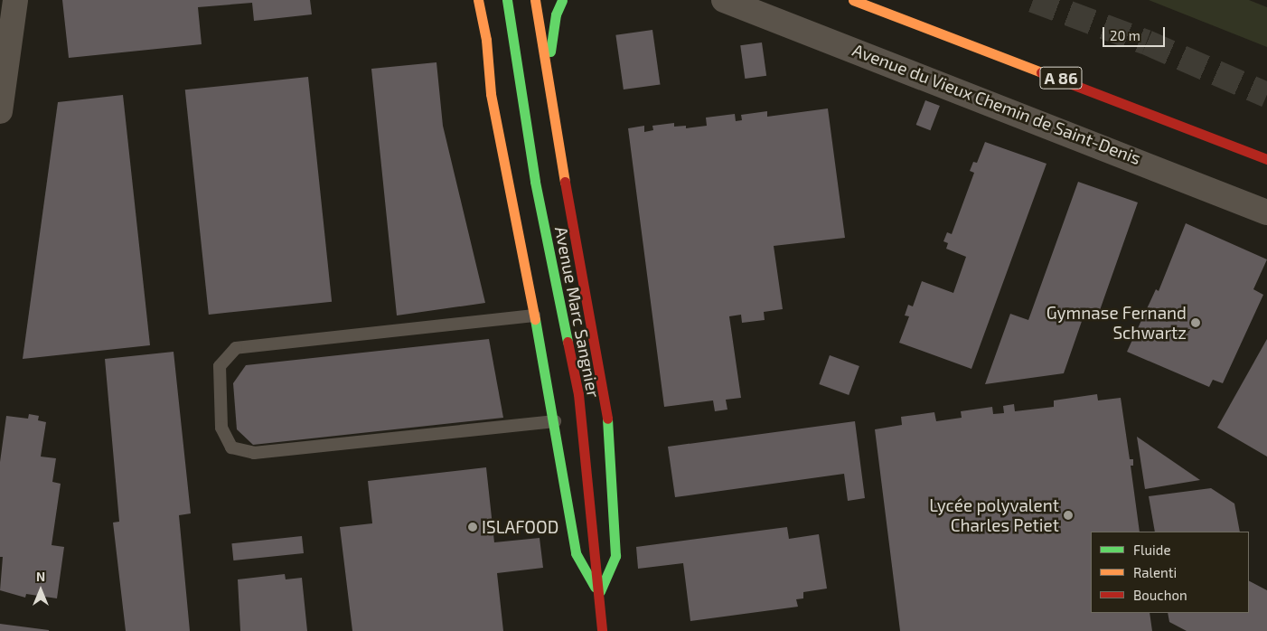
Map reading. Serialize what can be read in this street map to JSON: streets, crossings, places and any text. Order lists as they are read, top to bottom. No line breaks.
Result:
{"streets":{"main road":["A 86","Avenue Marc Sangnier"],"street":["Avenue du Vieux Chemin de Saint-Denis"]},"places":["Gymnase Fernand Schwartz","Lycée polyvalent Charles Petiet","ISLAFOOD"],"legend":["Fluide","Ralenti","Bouchon"],"scale_bar":"20 m","north":"top"}
